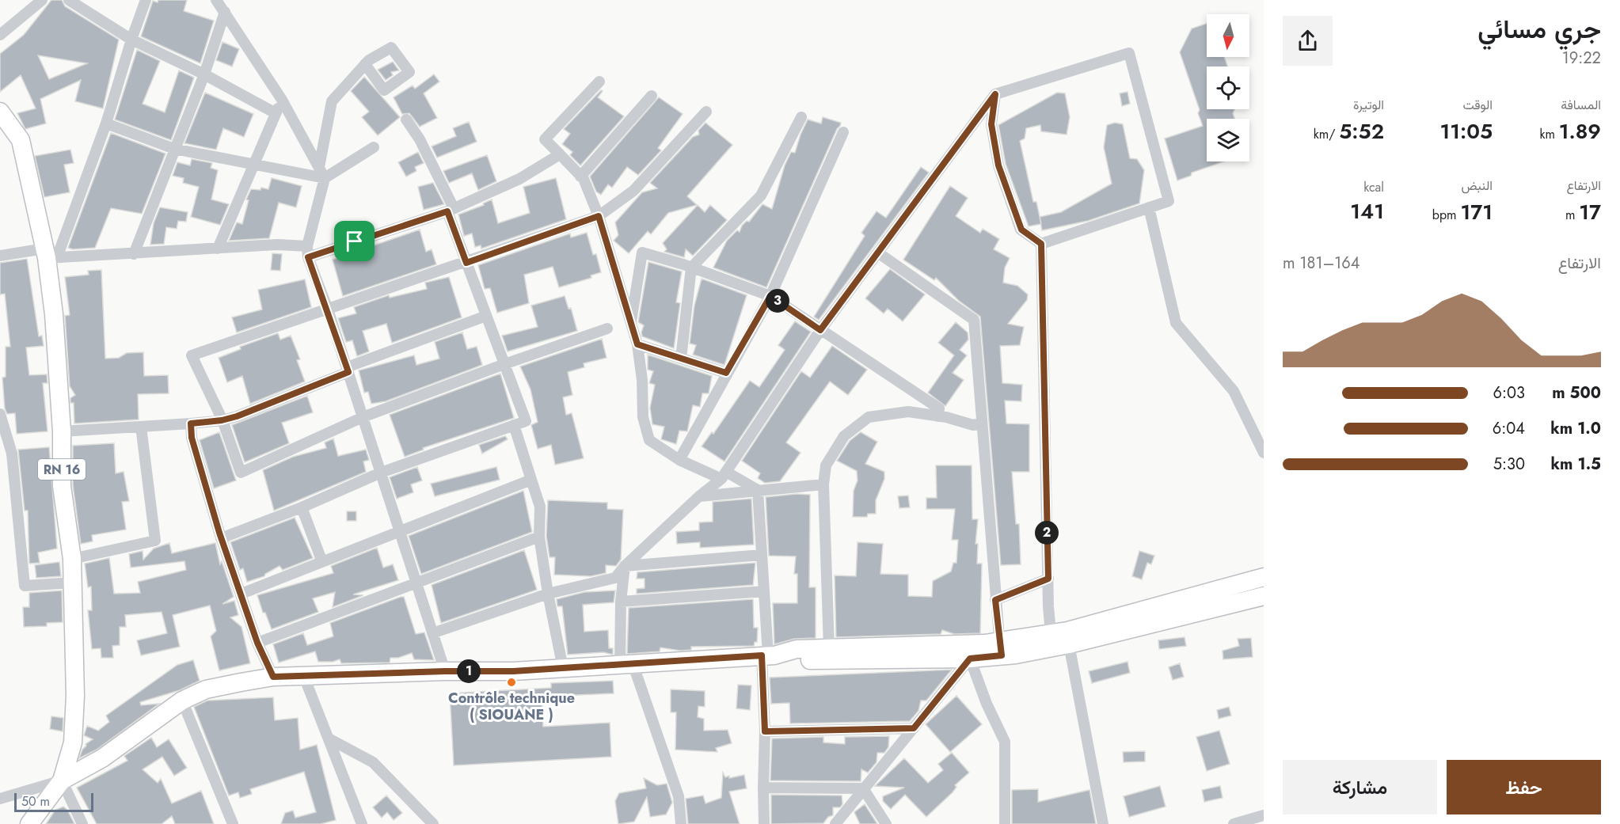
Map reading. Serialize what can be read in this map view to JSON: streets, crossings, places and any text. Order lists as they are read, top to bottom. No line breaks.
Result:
{"streets":{"main road":["RN 16"]},"places":["Contrôle technique ( SIOUANE )"],"scale_bar":"50 m","north":"bottom","page":{"heading":["جري مسائي","19:22"],"stats":[["المسافة","1.89 km"],["الوقت","11:05"],["الوتيرة","5:52 /km"],["الارتفاع","17 m"],["النبض","171 bpm"],["kcal","141"]],"chart":["الارتفاع","164–181 m"],"pins":["3","2","1"],"list":[{"name":"500 m","note":"6:03"},{"name":"1.0 km","note":"6:04"},{"name":"1.5 km","note":"5:30"}],"buttons":["حفظ","مشاركة"],"scale":"50 m"}}
